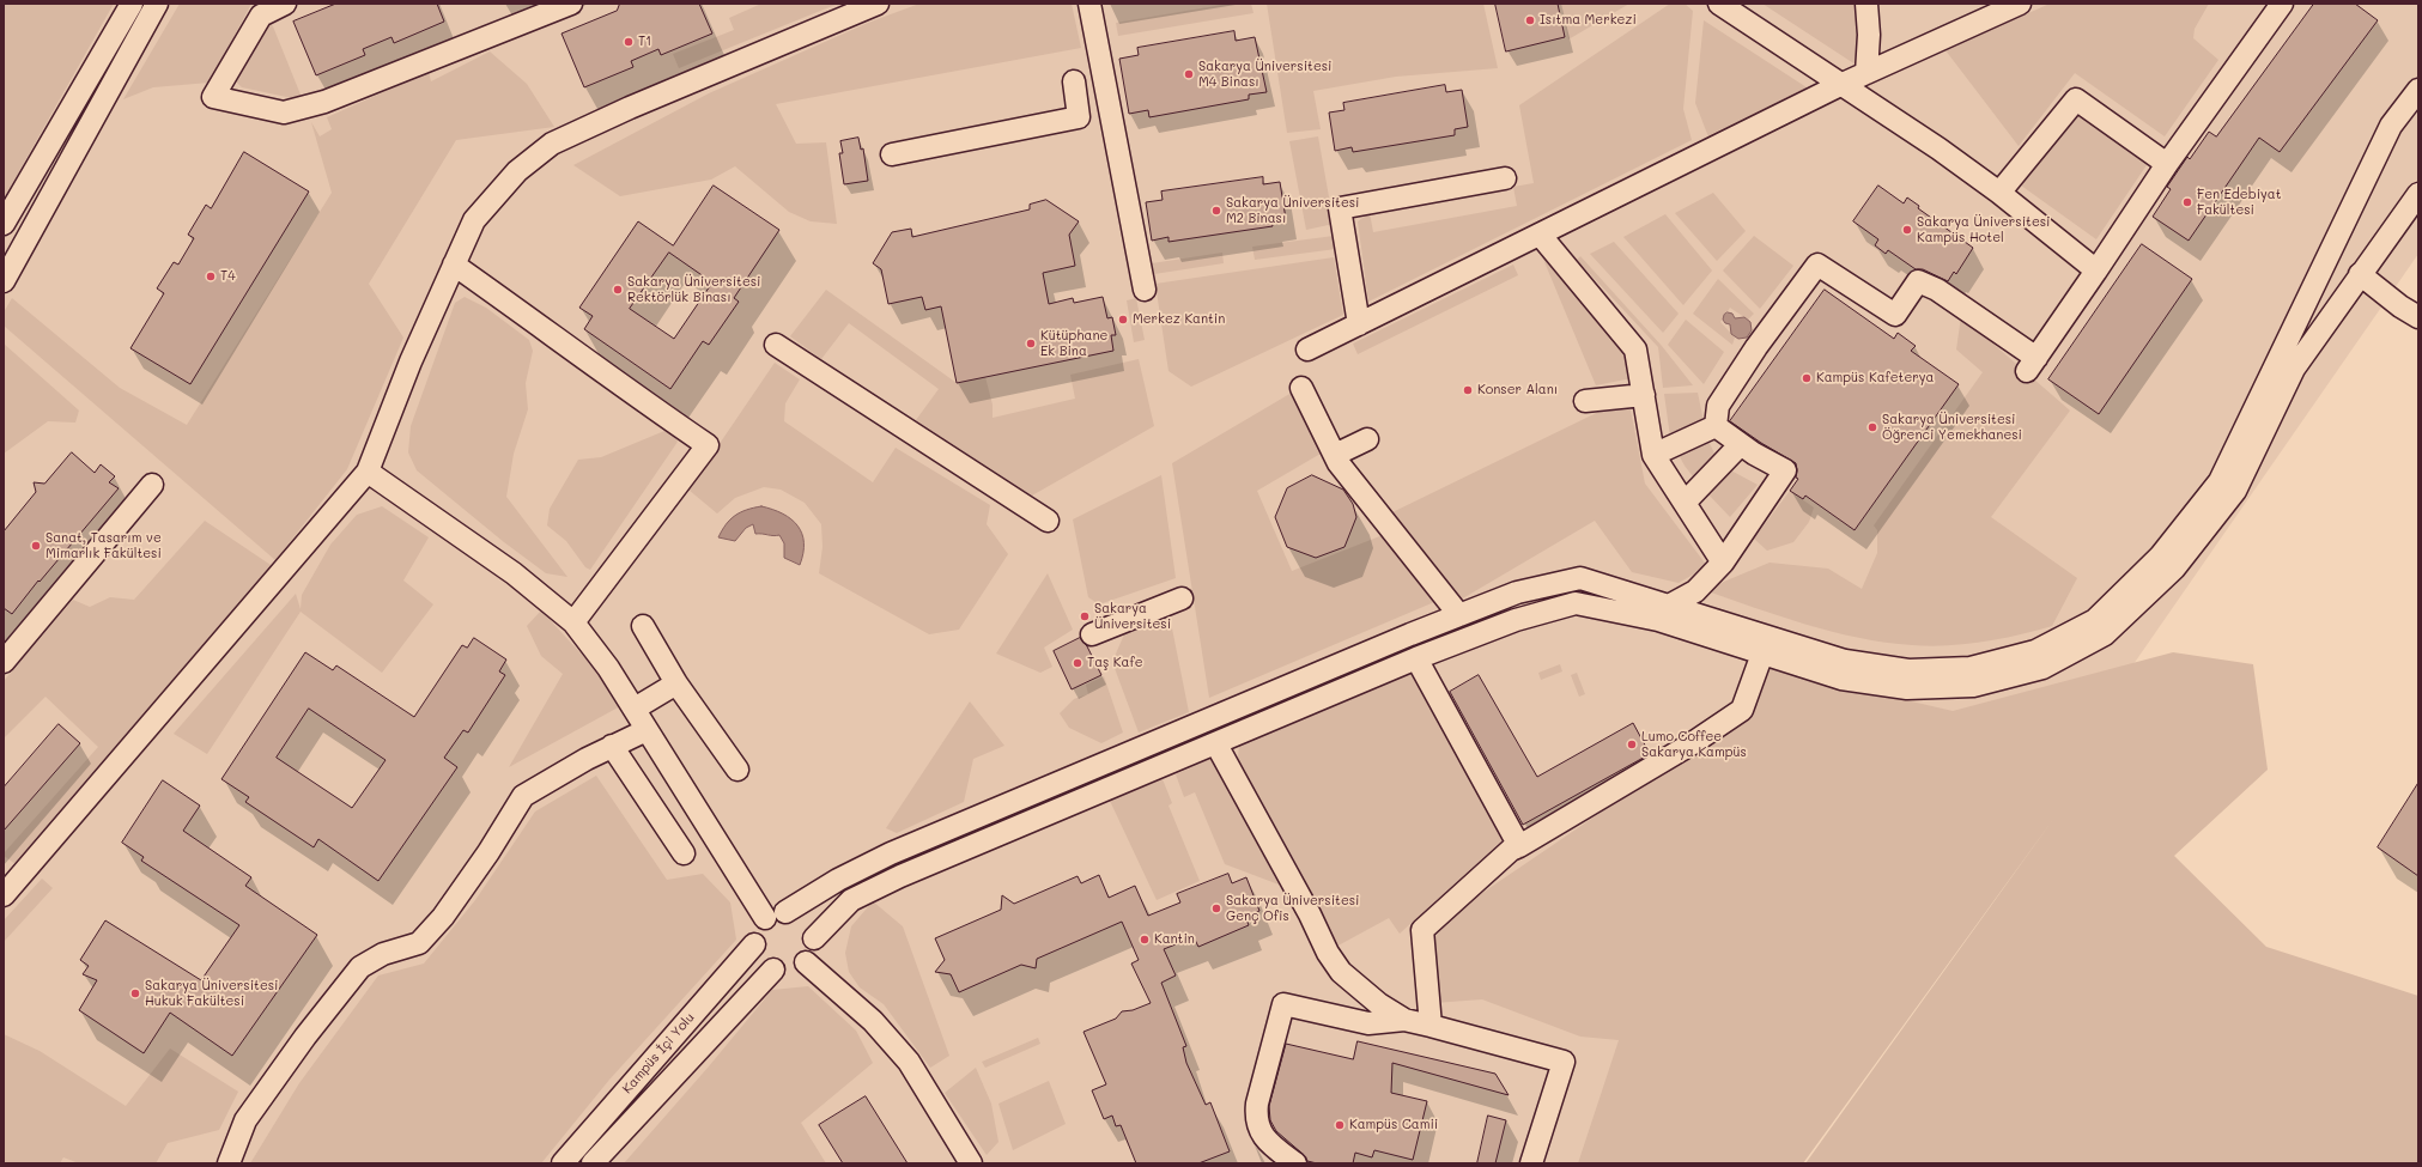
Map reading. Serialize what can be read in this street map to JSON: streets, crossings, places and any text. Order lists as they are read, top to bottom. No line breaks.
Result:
{"streets":{"street":["Kampüs İçi Yolu"]},"places":["Isıtma Merkezi","T1","Sakarya Üniversitesi M4 Binası","Fen Edebiyat Fakültesi","Sakarya Üniversitesi M2 Binası","Sakarya Üniversitesi Kampüs Hotel","T4","Sakarya Üniversitesi Rektörlük Binası","Merkez Kantin","Kütüphane Ek Bina","Kampüs Kafeterya","Konser Alanı","Sakarya Üniversitesi Öğrenci Yemekhanesi","Sanat, Tasarım ve Mimarlık Fakültesi","Sakarya Üniversitesi","Taş Kafe","Lumo Coffee Sakarya Kampüs","Sakarya Üniversitesi Genç Ofis","Kantin","Sakarya Üniversitesi Hukuk Fakültesi","Kampüs Camii"]}
